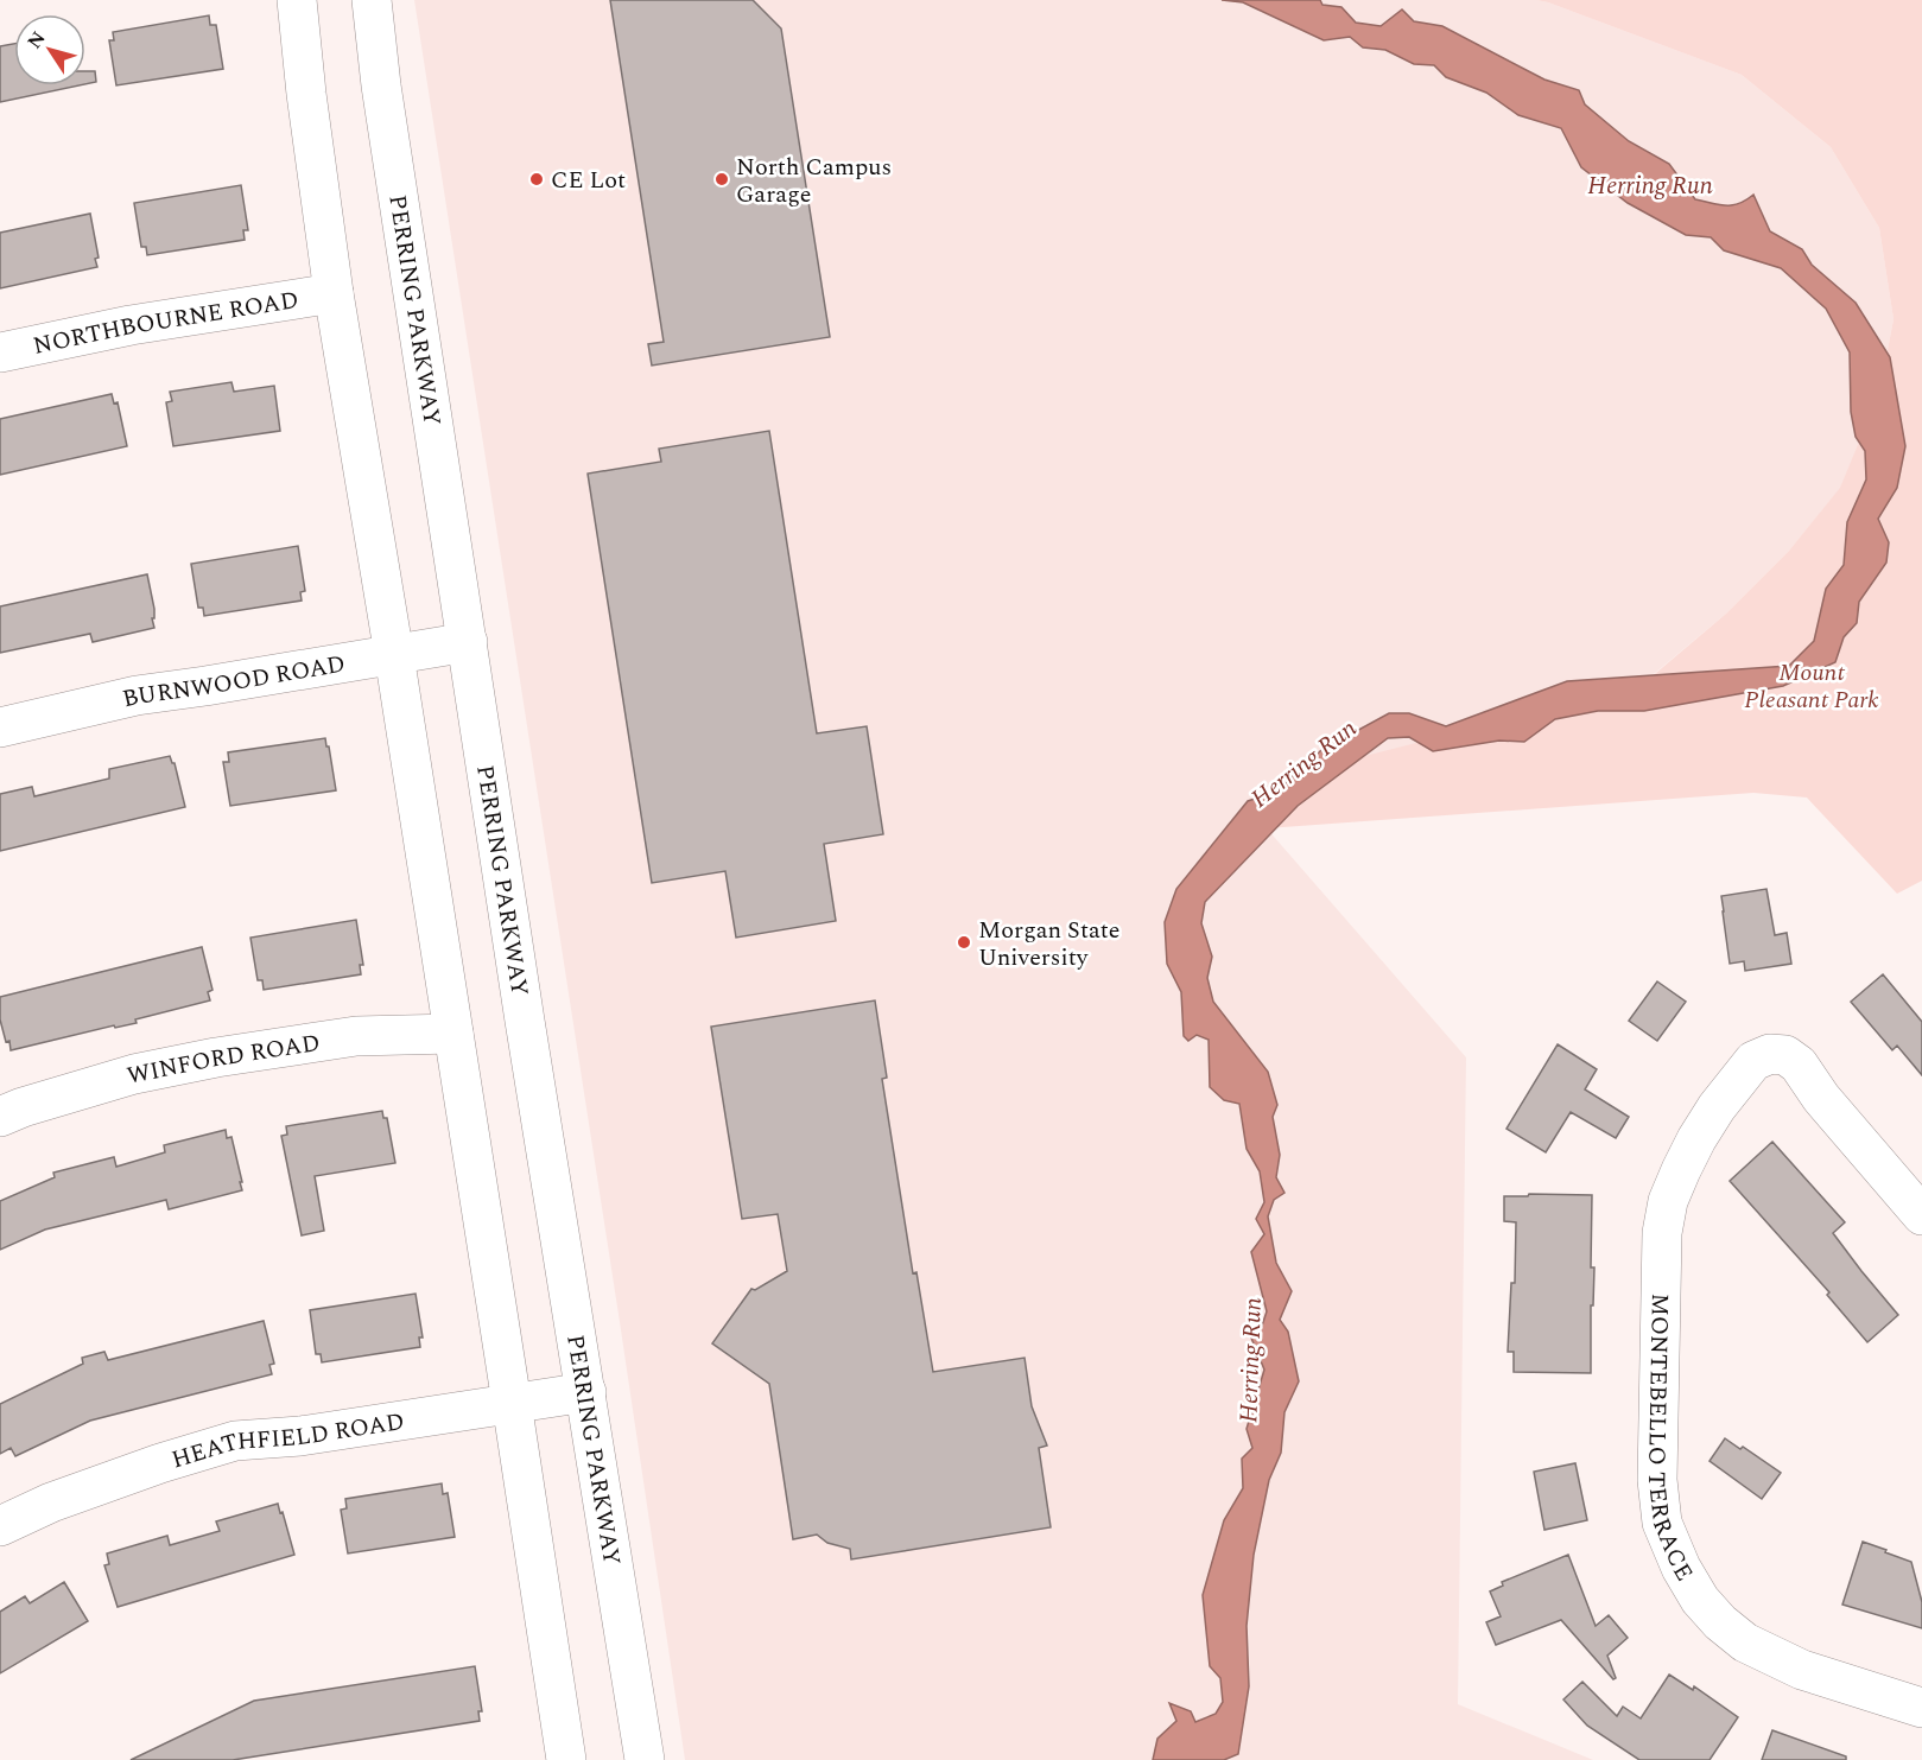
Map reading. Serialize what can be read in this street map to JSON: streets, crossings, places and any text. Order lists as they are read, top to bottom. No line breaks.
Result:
{"streets":{"main road":["PERRING PARKWAY","NORTHBOURNE ROAD","BURNWOOD ROAD","WINFORD ROAD","MONTEBELLO TERRACE","HEATHFIELD ROAD"]},"crossings":[["PERRING PARKWAY","BURNWOOD ROAD"],["PERRING PARKWAY","HEATHFIELD ROAD"]],"water":["Herring Run"],"parks":["Mount Pleasant Park"],"places":["CE Lot","North Campus Garage","Morgan State University"],"north":"top left"}
